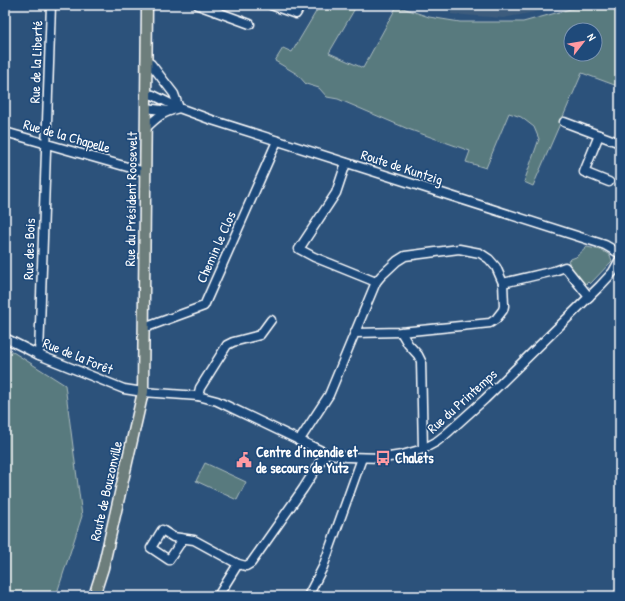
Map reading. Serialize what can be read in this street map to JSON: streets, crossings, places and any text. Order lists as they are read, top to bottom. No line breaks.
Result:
{"streets":{"main road":["Rue du Président Roosevelt","Route de Bouzonville"],"street":["Rue de la Liberté","Rue de la Chapelle","Route de Kuntzig","Chemin le Clos","Rue des Bois","Rue de la Forêt","Rue du Printemps"]},"crossings":[["Rue de la Liberté","Rue de la Chapelle"],["Rue de la Liberté","Rue des Bois"],["Rue de la Chapelle","Rue du Président Roosevelt"],["Rue de la Chapelle","Rue des Bois"],["Route de Kuntzig","Rue du Président Roosevelt"],["Route de Kuntzig","Chemin le Clos"],["Rue du Président Roosevelt","Chemin le Clos"],["Rue du Président Roosevelt","Rue de la Forêt"],["Rue du Président Roosevelt","Rue du Printemps"],["Rue du Président Roosevelt","Route de Bouzonville"],["Rue des Bois","Rue de la Forêt"],["Rue de la Forêt","Rue du Printemps"],["Rue de la Forêt","Route de Bouzonville"],["Rue du Printemps","Route de Bouzonville"]],"places":{"bus stop":["Chalets"],"public building":["Centre d’incendie et de secours de Yutz"]},"north":"top right"}
